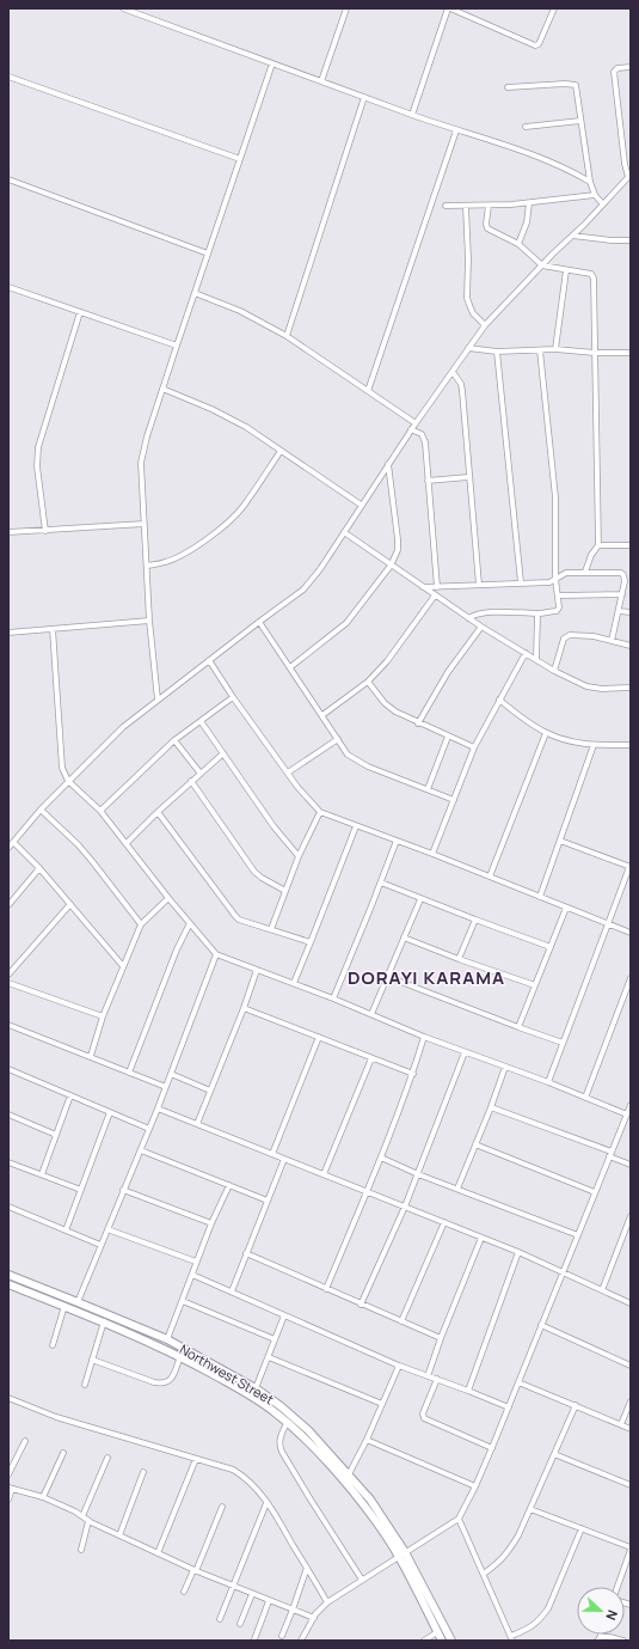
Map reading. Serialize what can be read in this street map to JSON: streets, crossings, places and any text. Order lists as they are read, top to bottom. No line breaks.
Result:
{"streets":{"main road":["Northwest Street"]},"districts":["DORAYI KARAMA"],"north":"right"}
